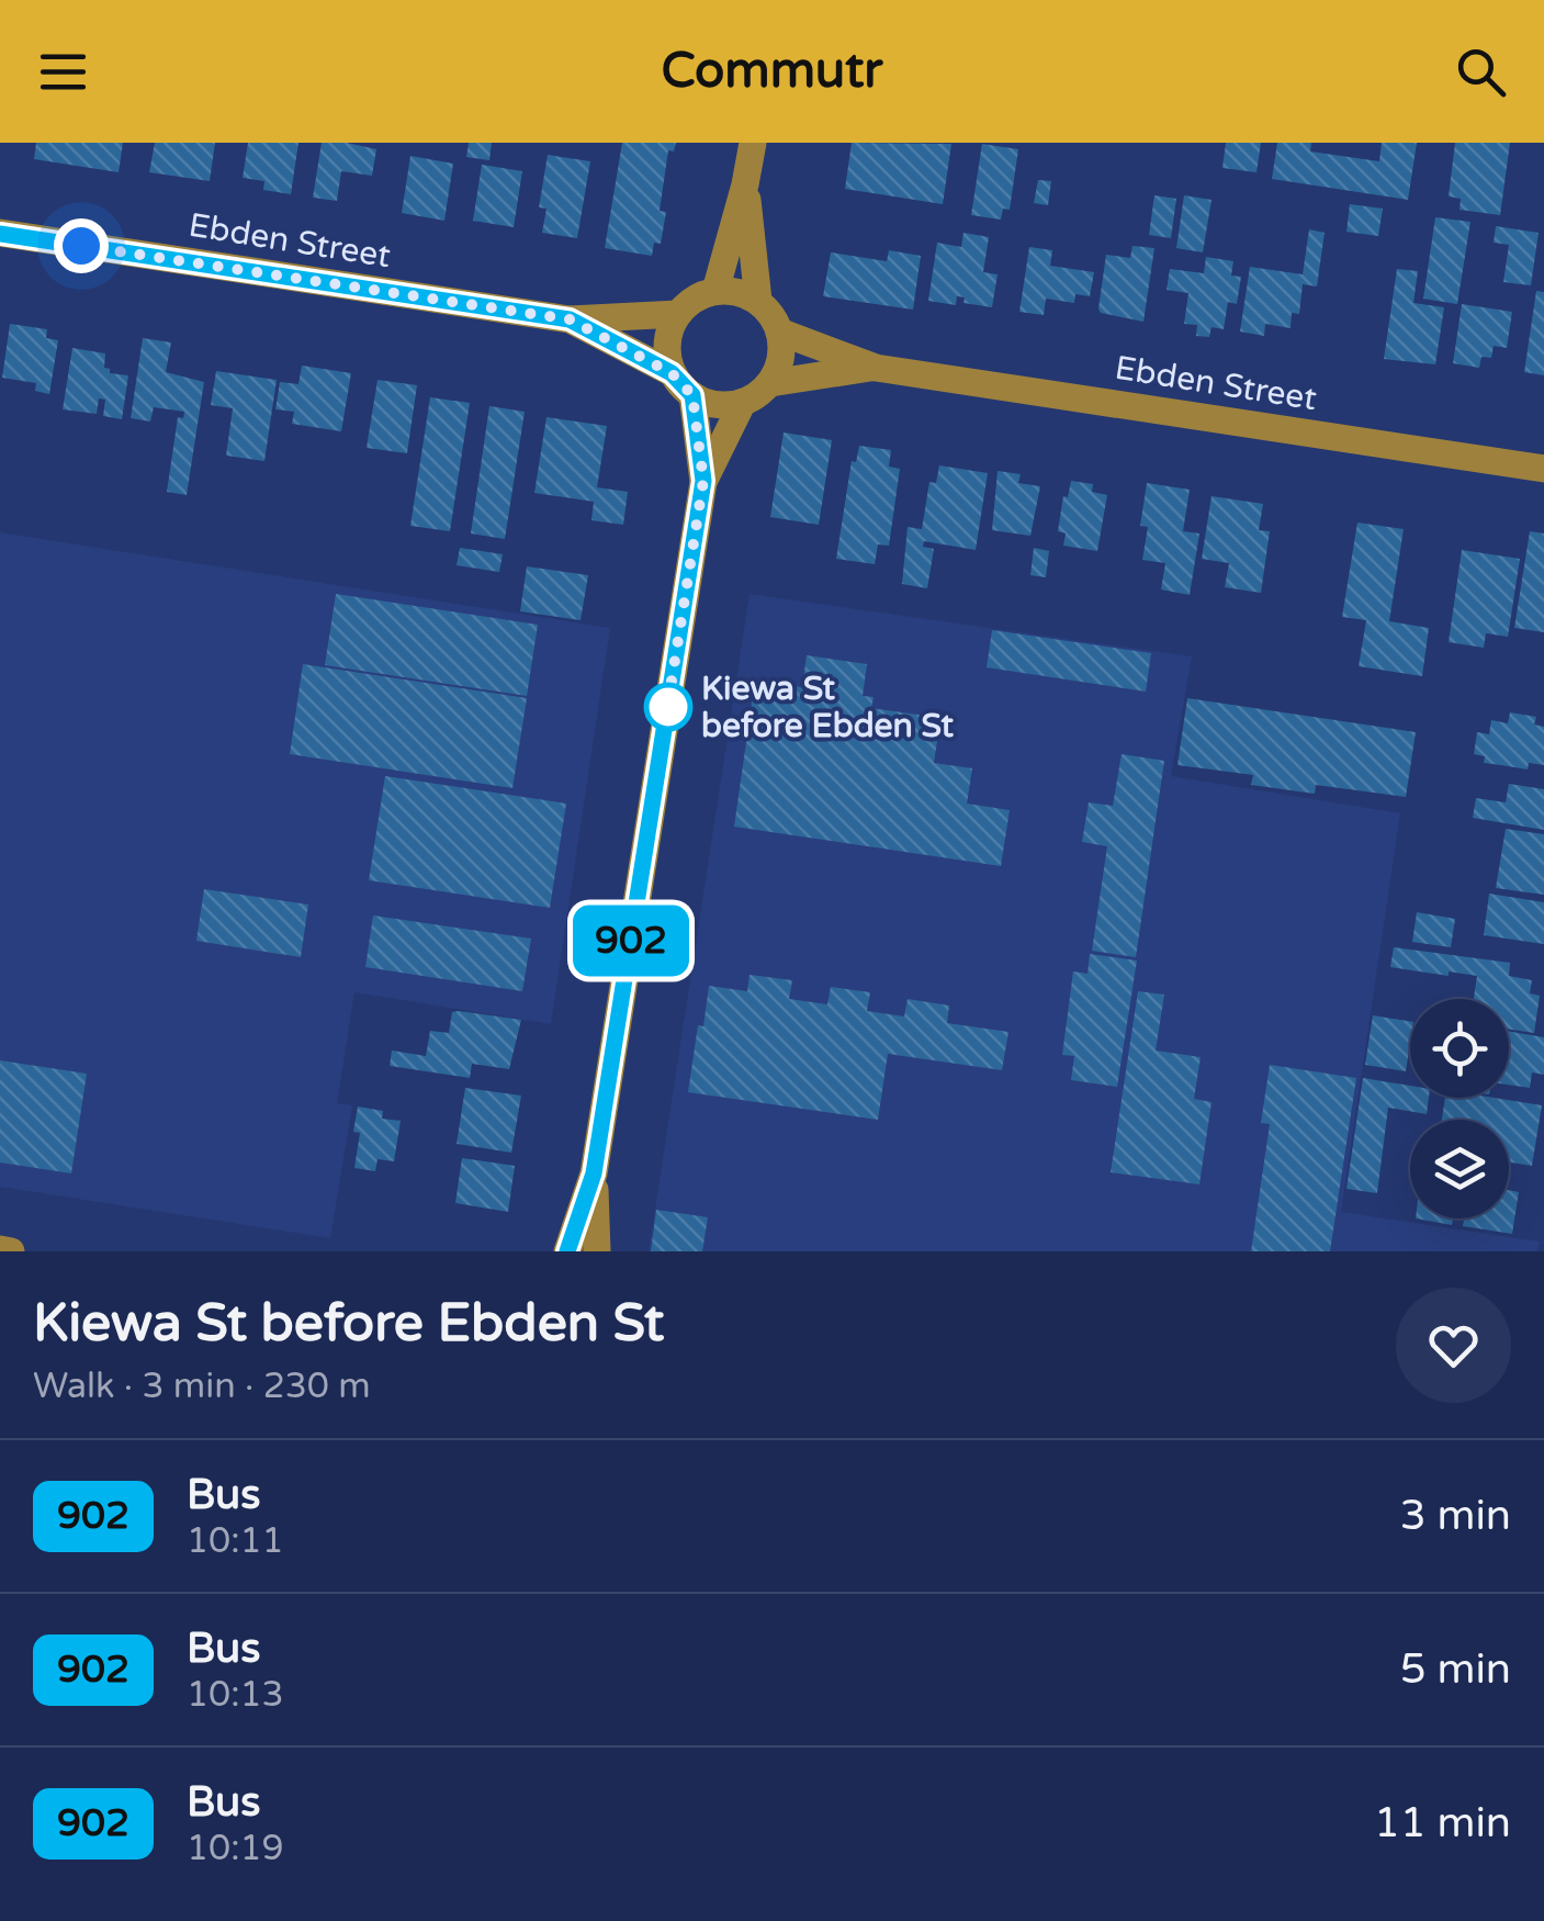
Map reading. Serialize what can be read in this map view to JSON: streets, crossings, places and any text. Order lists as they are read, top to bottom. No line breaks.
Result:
{"streets":{"street":["Ebden Street"]},"places":["Kiewa St before Ebden St"],"lines":["bus line 902"],"page":{"header":"Commutr","on_map":"902","heading":["Kiewa St before Ebden St","Walk · 3 min · 230 m"],"list":[{"mark":"902","name":"Bus","note":"10:11","value":"3 min"},{"mark":"902","name":"Bus","note":"10:13","value":"5 min"},{"mark":"902","name":"Bus","note":"10:19","value":"11 min"}]}}
